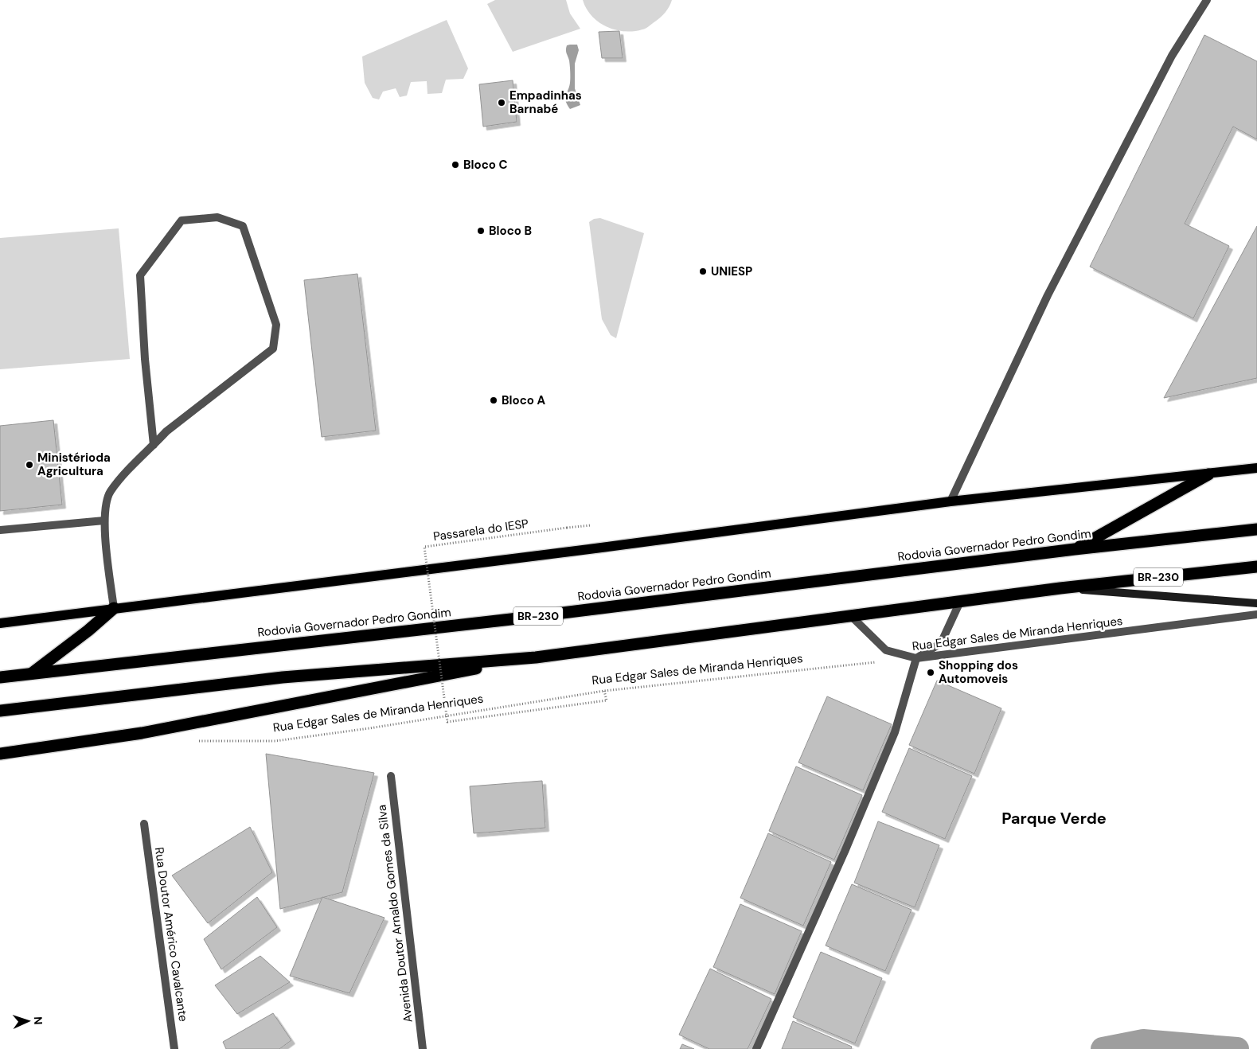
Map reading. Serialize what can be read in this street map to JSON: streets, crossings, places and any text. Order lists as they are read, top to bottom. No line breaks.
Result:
{"streets":{"highway":["Rodovia Governador Pedro Gondim","BR-230"],"street":["Rua Edgar Sales de Miranda Henriques","Avenida Doutor Arnaldo Gomes da Silva","Rua Doutor Américo Cavalcante"],"path":["Passarela do IESP"]},"crossings":[["Passarela do IESP","Rua Edgar Sales de Miranda Henriques"]],"districts":["Parque Verde"],"places":["Empadinhas Barnabé","Bloco C","Bloco B","UNIESP","Bloco A","Ministérioda Agricultura","Shopping dos Automoveis"],"north":"right"}
